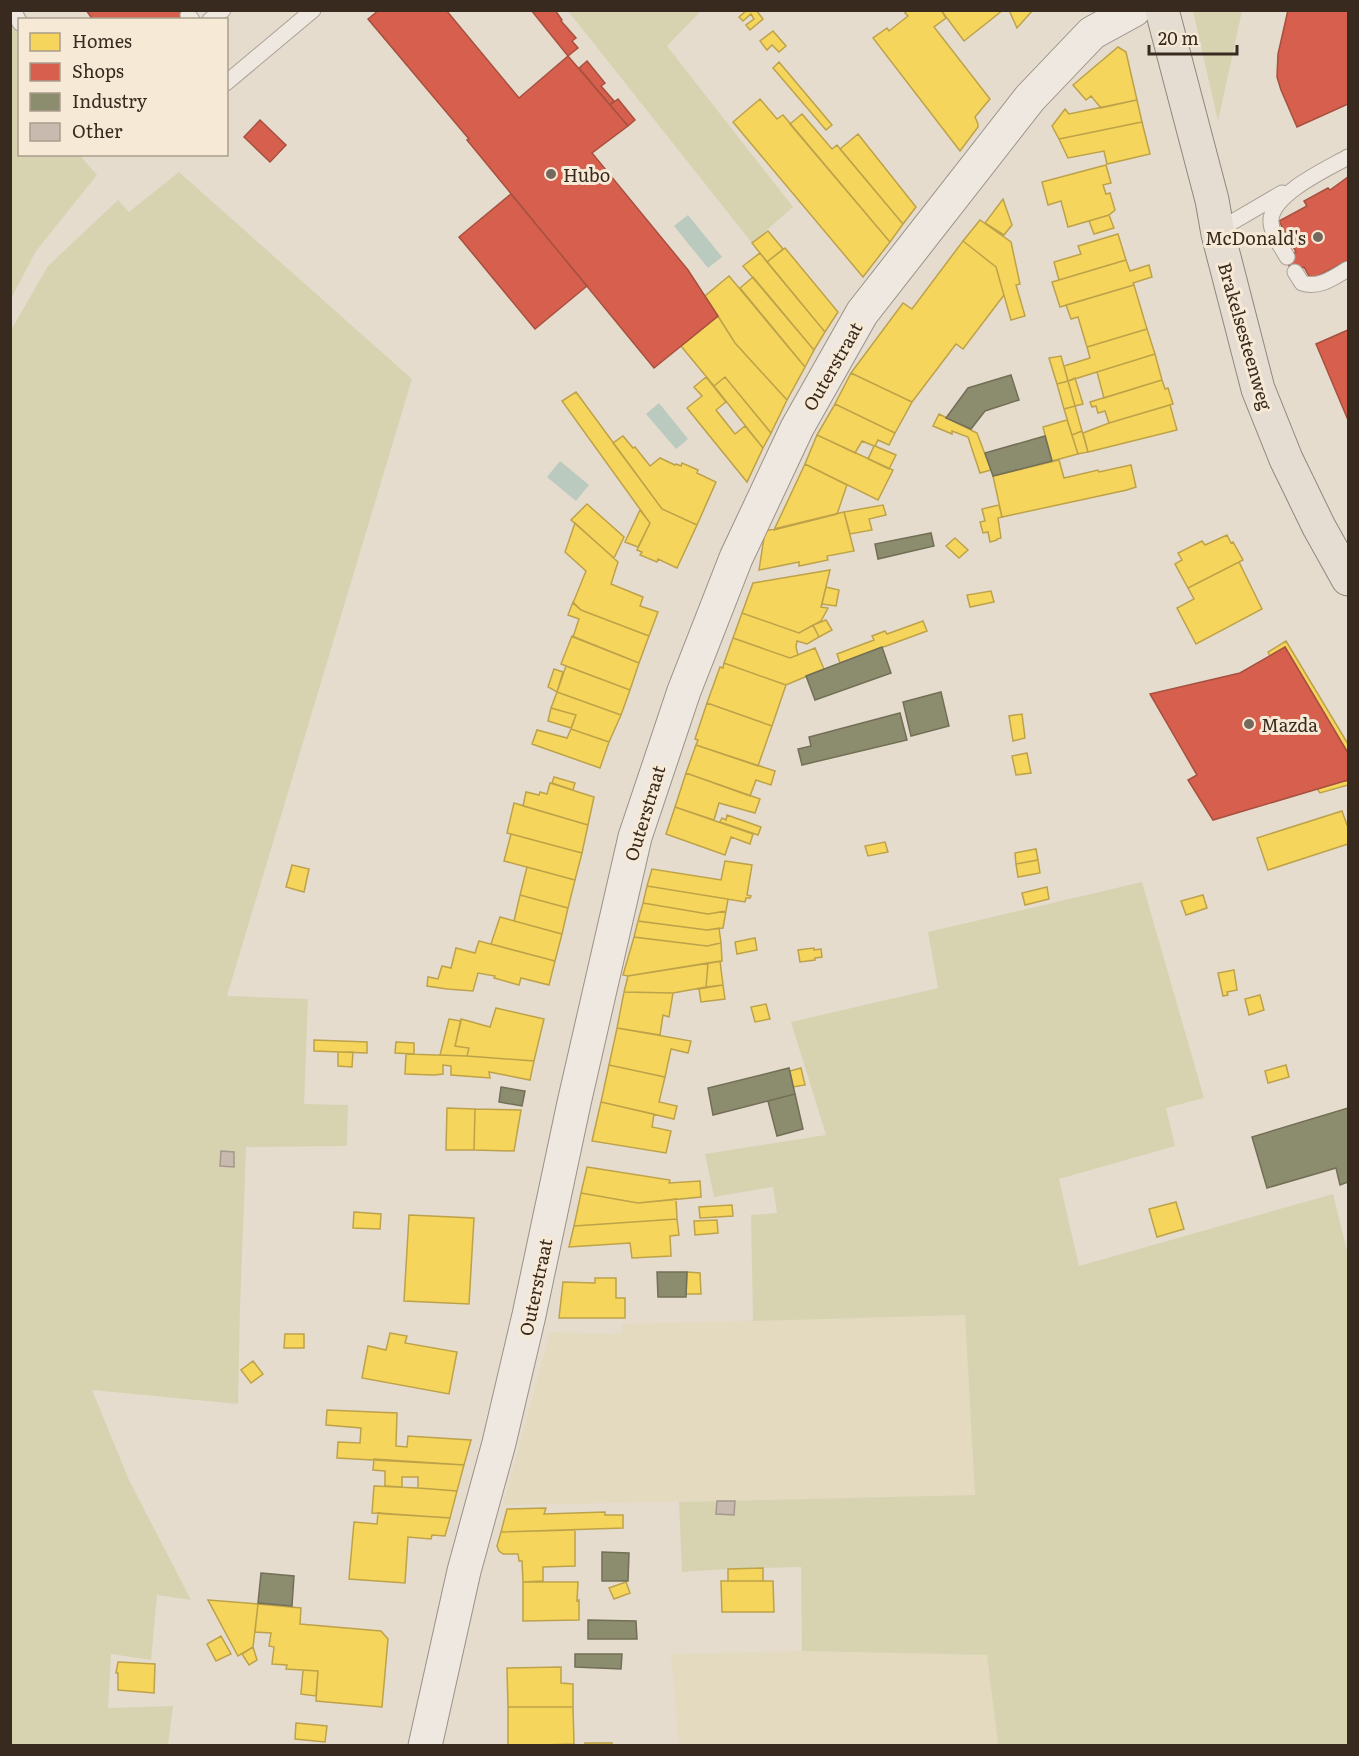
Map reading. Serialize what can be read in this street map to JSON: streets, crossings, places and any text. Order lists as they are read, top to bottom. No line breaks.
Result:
{"streets":{"main road":["Brakelsesteenweg"],"street":["Outerstraat"]},"places":["Hubo","McDonald's","Mazda"],"legend":["Homes","Shops","Industry","Other"],"scale_bar":"20 m"}
